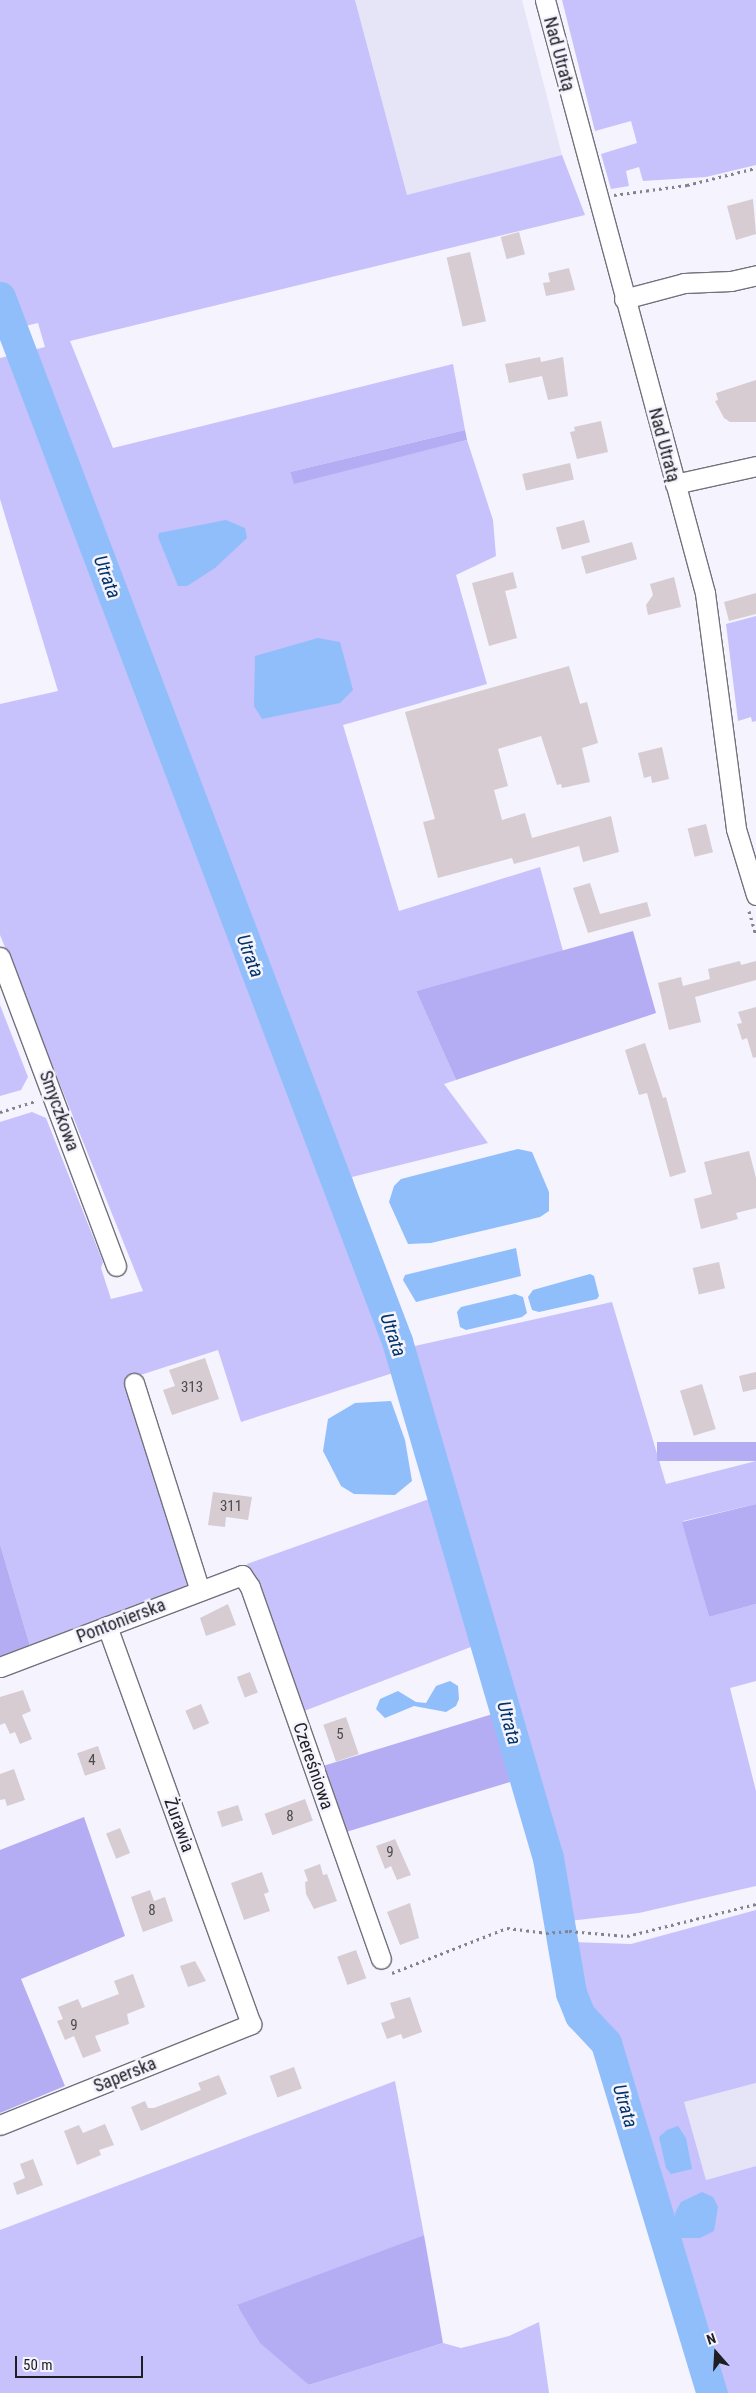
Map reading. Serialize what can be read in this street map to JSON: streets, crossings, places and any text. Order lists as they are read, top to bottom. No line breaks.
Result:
{"streets":{"street":["Nad Utratą","Smyczkowa","Pontonierska","Czereśniowa","Żurawia","Saperska"]},"crossings":[["Pontonierska","Czereśniowa"],["Pontonierska","Żurawia"],["Żurawia","Saperska"]],"water":["Utrata"],"house_numbers":["313","311","5","4","8","9","8","9"],"scale_bar":"50 m","north":"top"}
